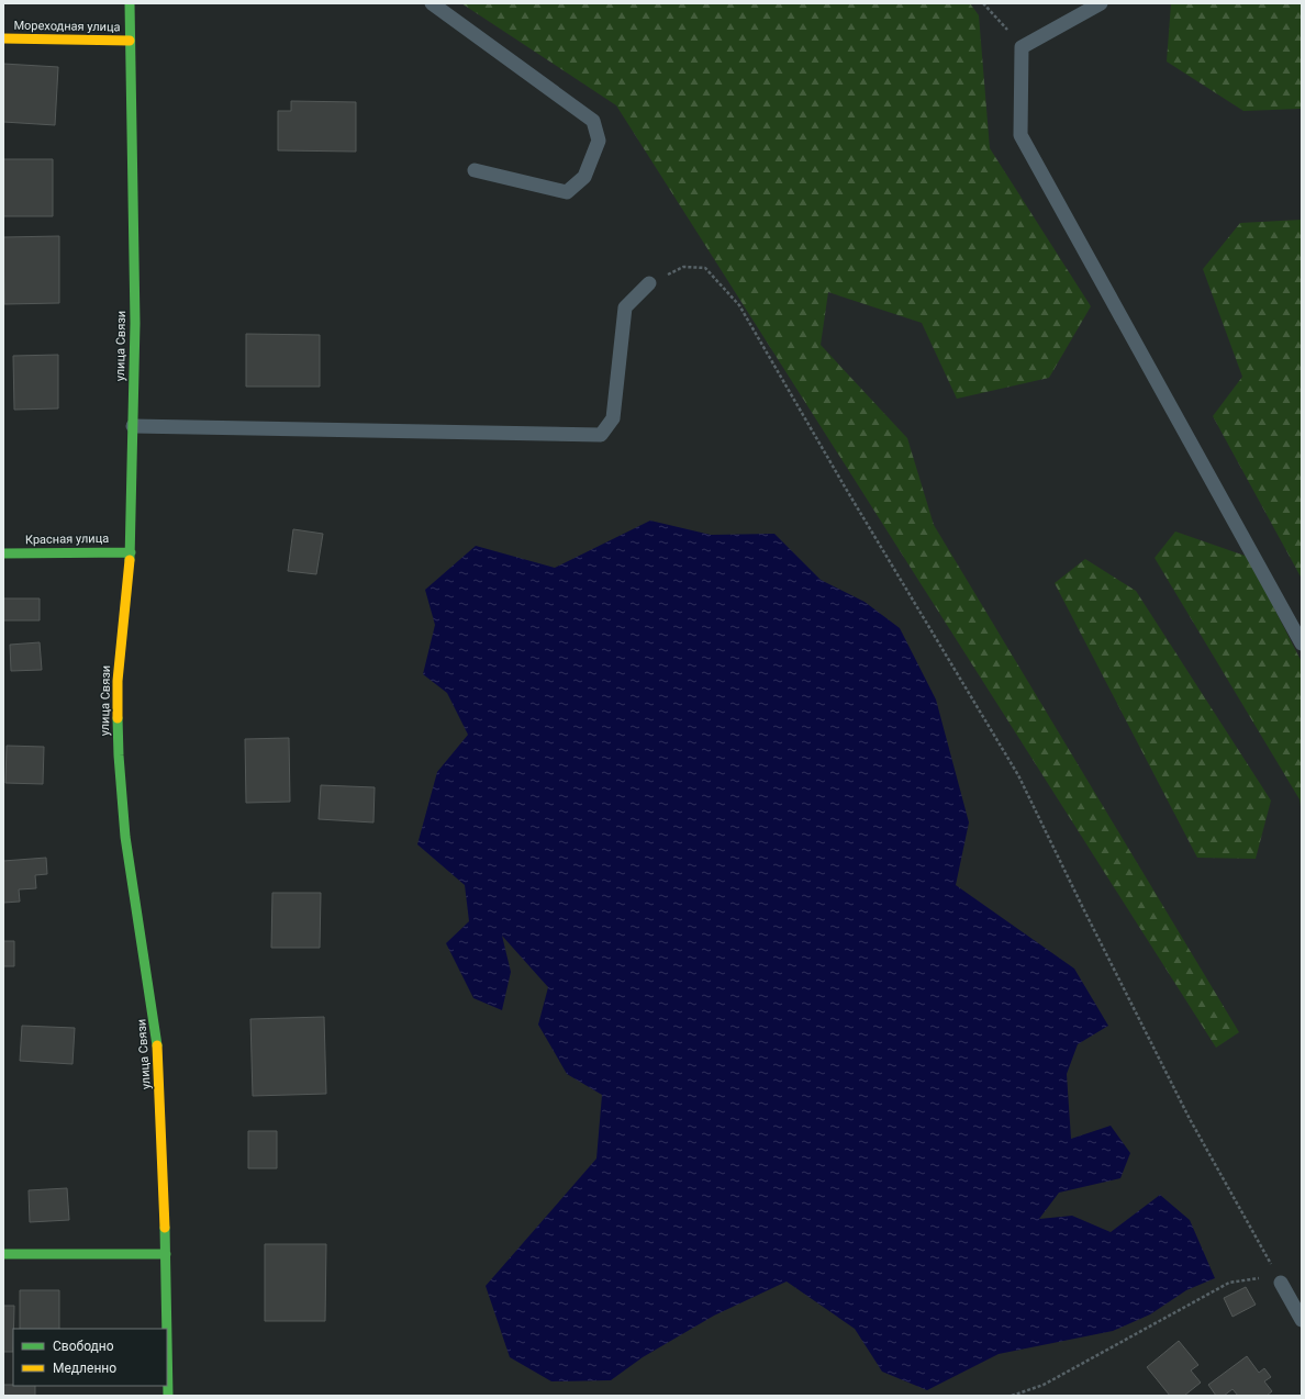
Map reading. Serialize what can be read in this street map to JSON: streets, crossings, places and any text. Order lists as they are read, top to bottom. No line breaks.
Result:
{"streets":{"main road":["Мореходная улица","улица Связи","Красная улица"]},"crossings":[["Мореходная улица","улица Связи"],["улица Связи","Красная улица"]],"legend":["Свободно","Медленно"]}
